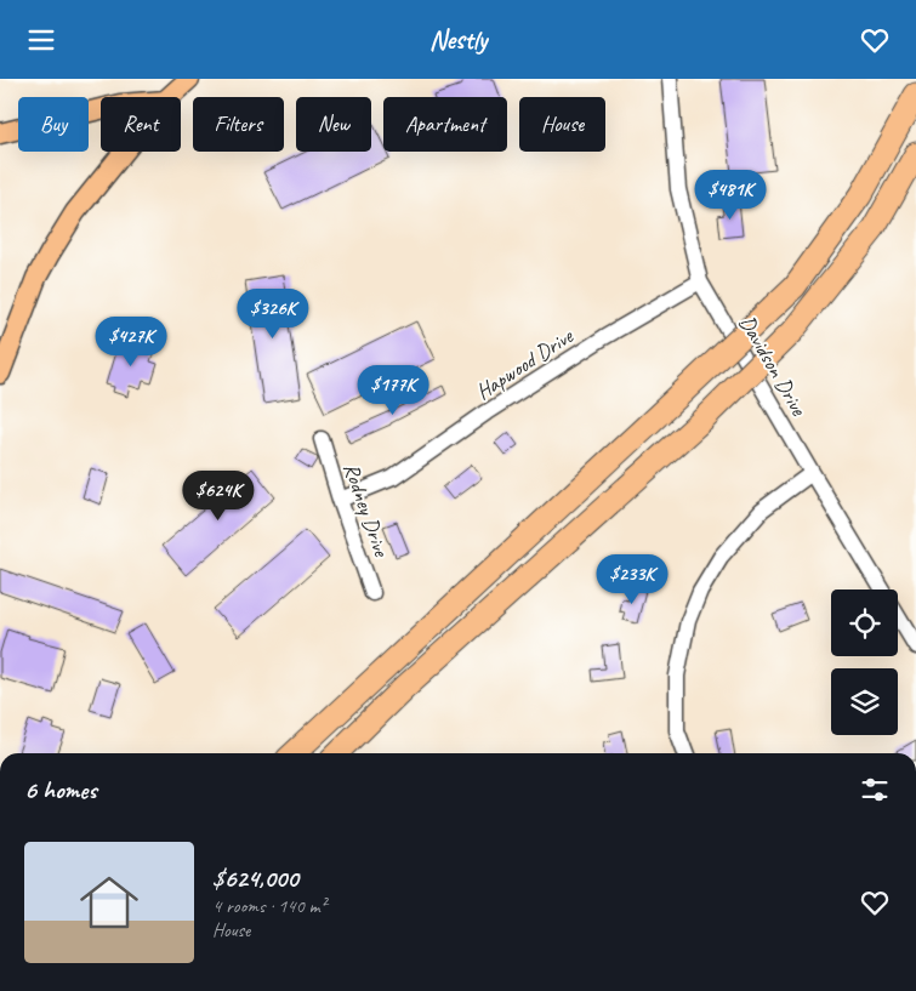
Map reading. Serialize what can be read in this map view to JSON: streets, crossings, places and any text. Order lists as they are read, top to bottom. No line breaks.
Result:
{"streets":{"street":["Hapwood Drive","Davidson Drive","Rodney Drive"]},"crossings":[["Hapwood Drive","Davidson Drive"],["Hapwood Drive","Rodney Drive"]],"page":{"header":"Nestly","chip":["Buy","Rent","Filters","New","Apartment","House"],"price":["$481K","$326K","$427K","$177K","$624K","$233K"],"heading":"6 homes","list":[{"name":"$624,000","note":"4 rooms · 140 m² · House"}]}}
